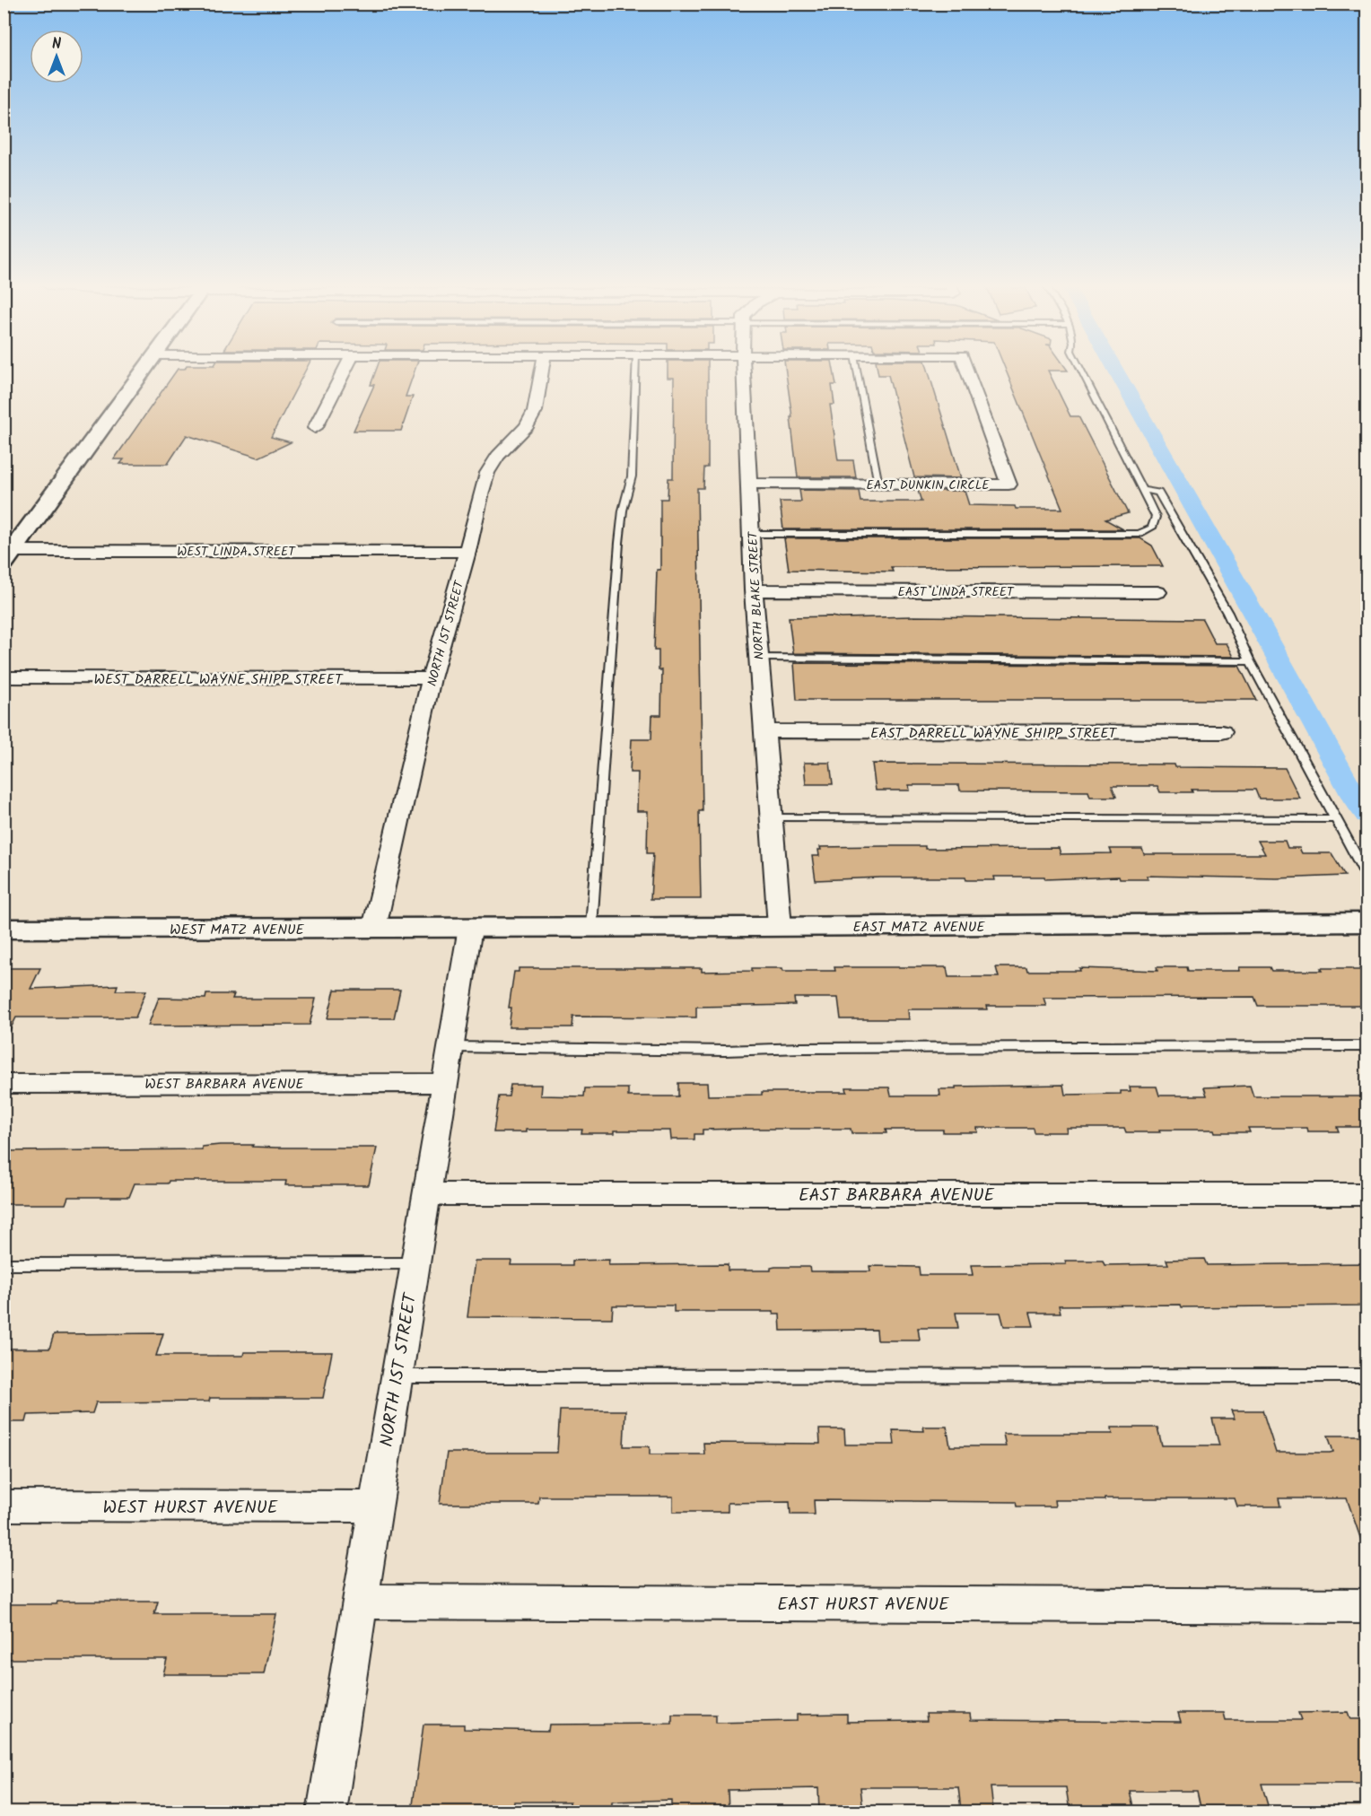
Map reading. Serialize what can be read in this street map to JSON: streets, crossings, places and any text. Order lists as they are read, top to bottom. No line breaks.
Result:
{"streets":{"street":["EAST DUNKIN CIRCLE","WEST LINDA STREET","EAST LINDA STREET","NORTH BLAKE STREET","NORTH 1ST STREET","WEST DARRELL WAYNE SHIPP STREET","EAST DARRELL WAYNE SHIPP STREET","EAST MATZ AVENUE","WEST MATZ AVENUE","WEST BARBARA AVENUE","EAST BARBARA AVENUE","WEST HURST AVENUE","EAST HURST AVENUE"]},"crossings":[["EAST DUNKIN CIRCLE","NORTH BLAKE STREET"],["WEST LINDA STREET","NORTH 1ST STREET"],["EAST LINDA STREET","NORTH BLAKE STREET"],["NORTH BLAKE STREET","EAST DARRELL WAYNE SHIPP STREET"],["NORTH BLAKE STREET","EAST MATZ AVENUE"],["NORTH 1ST STREET","WEST DARRELL WAYNE SHIPP STREET"],["NORTH 1ST STREET","EAST MATZ AVENUE"],["NORTH 1ST STREET","WEST MATZ AVENUE"],["NORTH 1ST STREET","WEST BARBARA AVENUE"],["NORTH 1ST STREET","EAST BARBARA AVENUE"],["NORTH 1ST STREET","WEST HURST AVENUE"],["NORTH 1ST STREET","EAST HURST AVENUE"],["EAST MATZ AVENUE","WEST MATZ AVENUE"]],"north":"top"}
